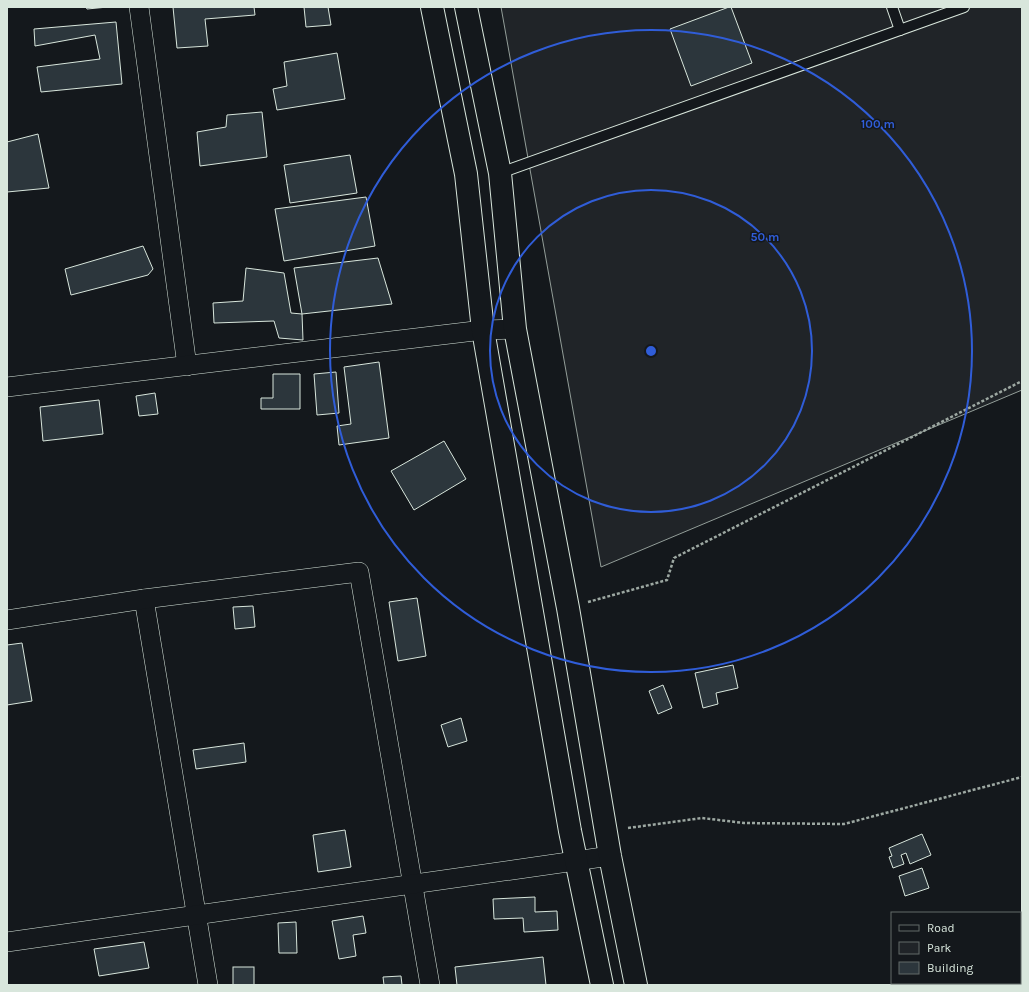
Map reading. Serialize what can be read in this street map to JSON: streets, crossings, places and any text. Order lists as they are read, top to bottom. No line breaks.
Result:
{"legend":["Road","Park","Building"],"rings":["100 m","50 m"]}
